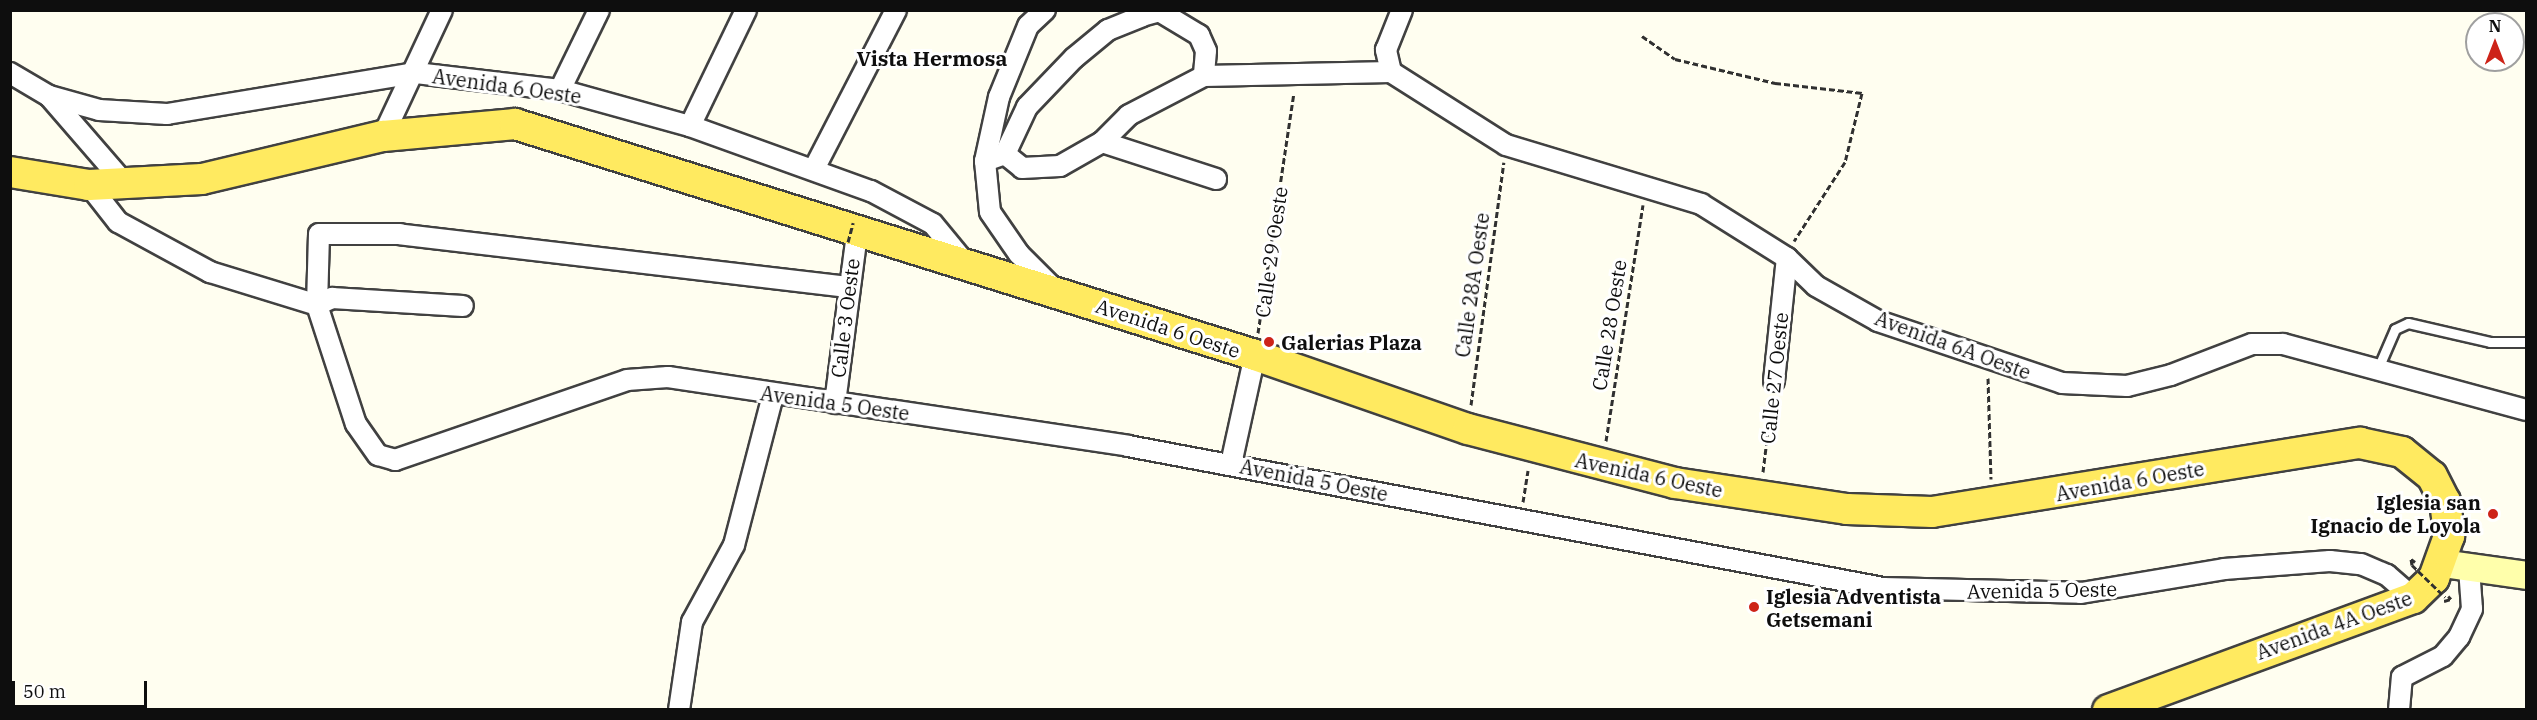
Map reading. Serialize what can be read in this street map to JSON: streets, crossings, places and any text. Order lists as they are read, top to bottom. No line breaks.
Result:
{"streets":{"main road":["Avenida 6 Oeste","Avenida 4A Oeste"],"street":["Calle 3 Oeste","Avenida 6A Oeste","Calle 27 Oeste","Avenida 5 Oeste"],"path":["Calle 29 Oeste","Calle 28A Oeste","Calle 28 Oeste"]},"crossings":[["Avenida 6 Oeste","Calle 29 Oeste"],["Avenida 6 Oeste","Calle 28A Oeste"],["Avenida 6 Oeste","Calle 3 Oeste"],["Avenida 6 Oeste","Calle 28 Oeste"],["Avenida 6 Oeste","Calle 27 Oeste"],["Avenida 6 Oeste","Avenida 4A Oeste"],["Calle 28A Oeste","Avenida 6A Oeste"],["Calle 3 Oeste","Avenida 5 Oeste"],["Calle 28 Oeste","Avenida 6A Oeste"],["Avenida 6A Oeste","Calle 27 Oeste"],["Avenida 5 Oeste","Avenida 4A Oeste"]],"districts":["Vista Hermosa"],"places":["Galerias Plaza","Iglesia san Ignacio de Loyola","Iglesia Adventista Getsemani"],"scale_bar":"50 m","north":"top"}
